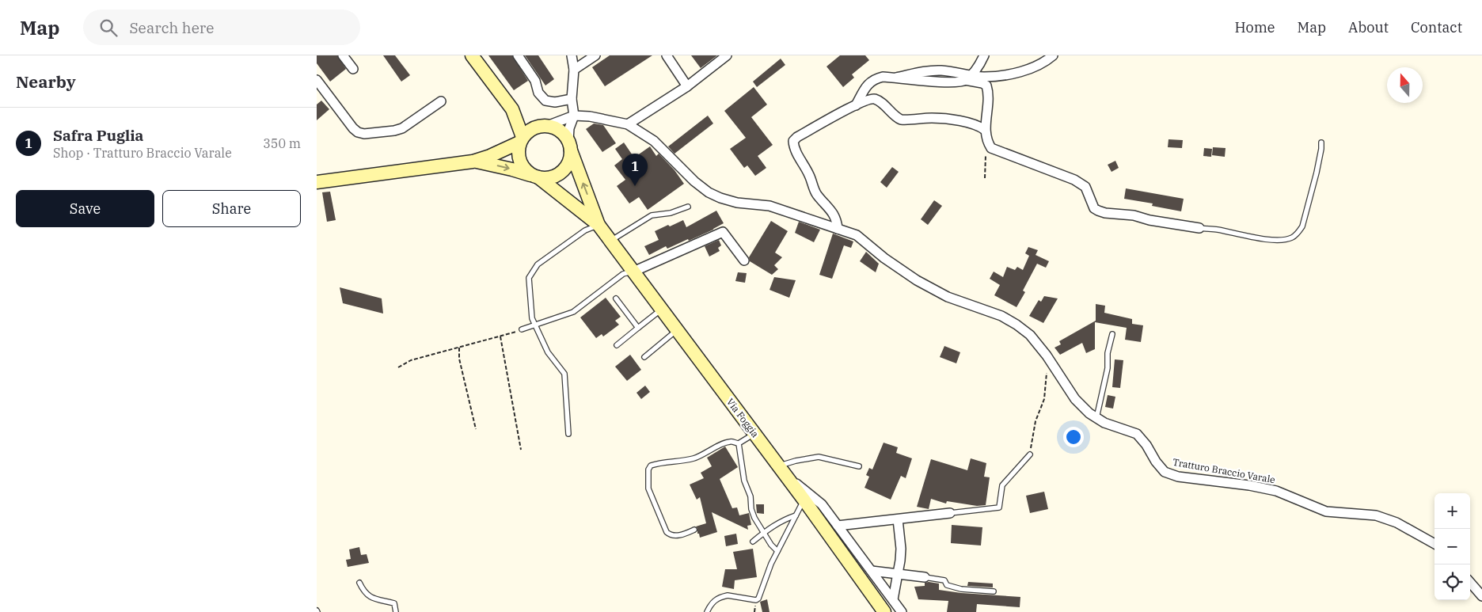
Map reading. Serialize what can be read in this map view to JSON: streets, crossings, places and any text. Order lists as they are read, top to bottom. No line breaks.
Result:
{"streets":{"main road":["Via Foggia"],"street":["Tratturo Braccio Varale"]},"crossings":[["Via Foggia","Tratturo Braccio Varale"]],"north":"top","page":{"header":"Map","search":"Search here","nav":["Home","Map","About","Contact"],"heading":"Nearby","list":[{"mark":"1","name":"Safra Puglia","note":"Shop · Tratturo Braccio Varale","value":"350 m"}],"pins":"1","buttons":["Save","Share"],"map_buttons":["+","−"]}}
